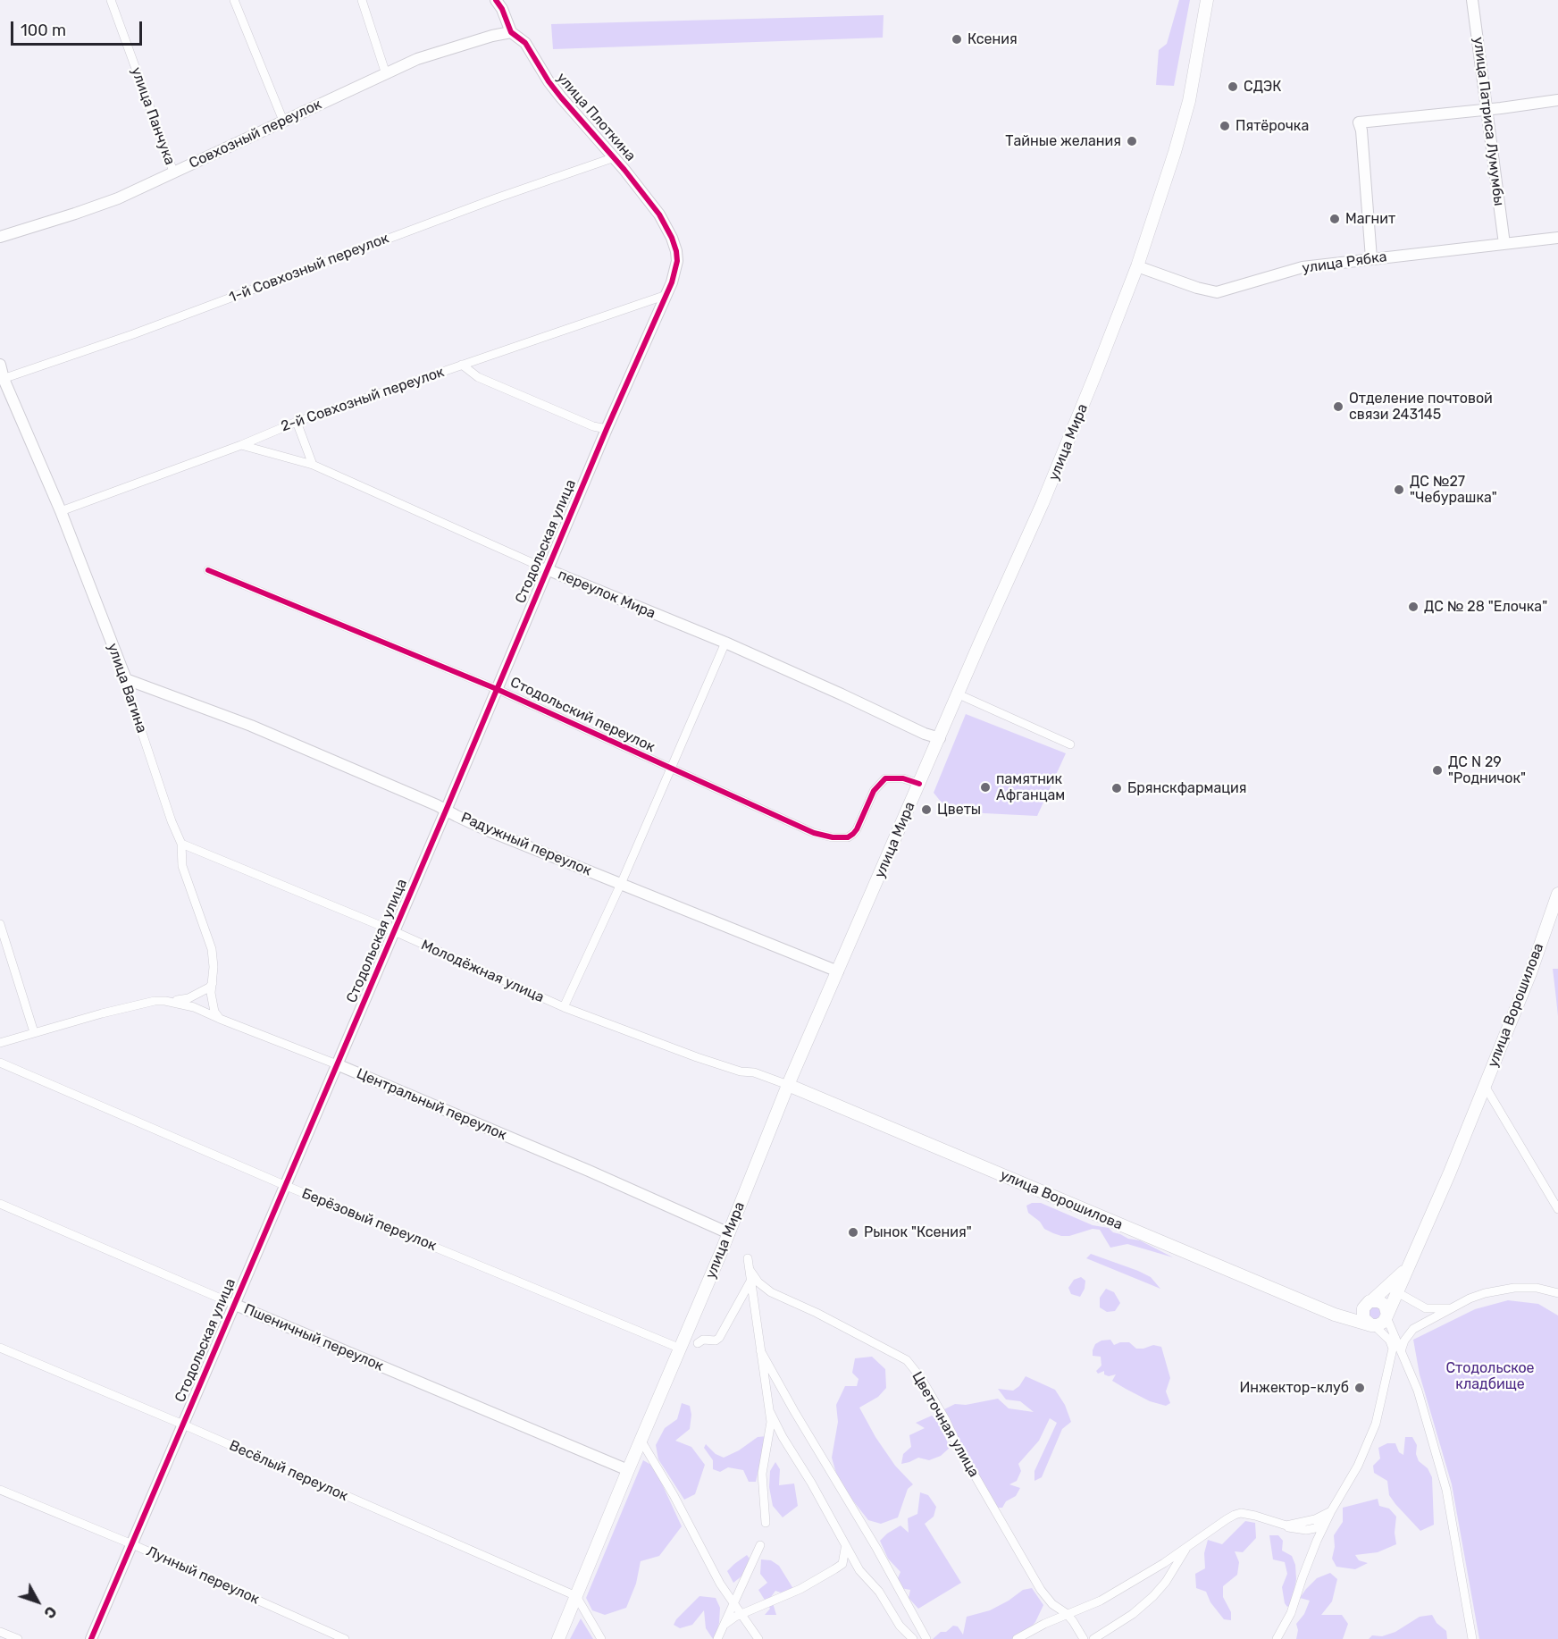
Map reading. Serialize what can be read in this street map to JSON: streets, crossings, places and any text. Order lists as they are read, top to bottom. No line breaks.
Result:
{"streets":{"main road":["улица Мира","улица Ворошилова"],"street":["улица Панчука","улица Плоткина","улица Патриса Лумумбы","Совхозный переулок","улица Рябка","1-й Совхозный переулок","2-й Совхозный переулок","Стодольская улица","переулок Мира","улица Вагина","Стодольский переулок","Радужный переулок","Молодёжная улица","Центральный переулок","Берёзовый переулок","Пшеничный переулок","Цветочная улица","Весёлый переулок","Лунный переулок"]},"crossings":[["улица Панчука","Совхозный переулок"],["улица Плоткина","Совхозный переулок"],["улица Плоткина","1-й Совхозный переулок"],["улица Плоткина","Стодольская улица"],["улица Патриса Лумумбы","улица Рябка"],["улица Рябка","улица Мира"],["1-й Совхозный переулок","улица Вагина"],["2-й Совхозный переулок","Стодольская улица"],["2-й Совхозный переулок","переулок Мира"],["2-й Совхозный переулок","улица Вагина"],["улица Мира","переулок Мира"],["улица Мира","Стодольский переулок"],["улица Мира","Радужный переулок"],["улица Мира","Молодёжная улица"],["улица Мира","улица Ворошилова"],["улица Мира","Центральный переулок"],["улица Мира","Берёзовый переулок"],["улица Мира","Пшеничный переулок"],["улица Мира","Весёлый переулок"],["Стодольская улица","переулок Мира"],["Стодольская улица","Стодольский переулок"],["Стодольская улица","Радужный переулок"],["Стодольская улица","Молодёжная улица"],["Стодольская улица","Центральный переулок"],["Стодольская улица","Берёзовый переулок"],["Стодольская улица","Пшеничный переулок"],["Стодольская улица","Весёлый переулок"],["Стодольская улица","Лунный переулок"],["улица Вагина","Радужный переулок"],["улица Вагина","Молодёжная улица"],["улица Вагина","Центральный переулок"],["Молодёжная улица","улица Ворошилова"]],"parks":["Стодольское кладбище"],"places":["Ксения","СДЭК","Пятёрочка","Тайные желания","Магнит","Отделение почтовой связи 243145","ДС №27 \"Чебурашка\"","ДС № 28 \"Елочка\"","ДС N 29 \"Родничок\"","памятник Афганцам","Брянскфармация","Цветы","Рынок \"Ксения\"","Инжектор-клуб"],"scale_bar":"100 m","north":"bottom right"}
